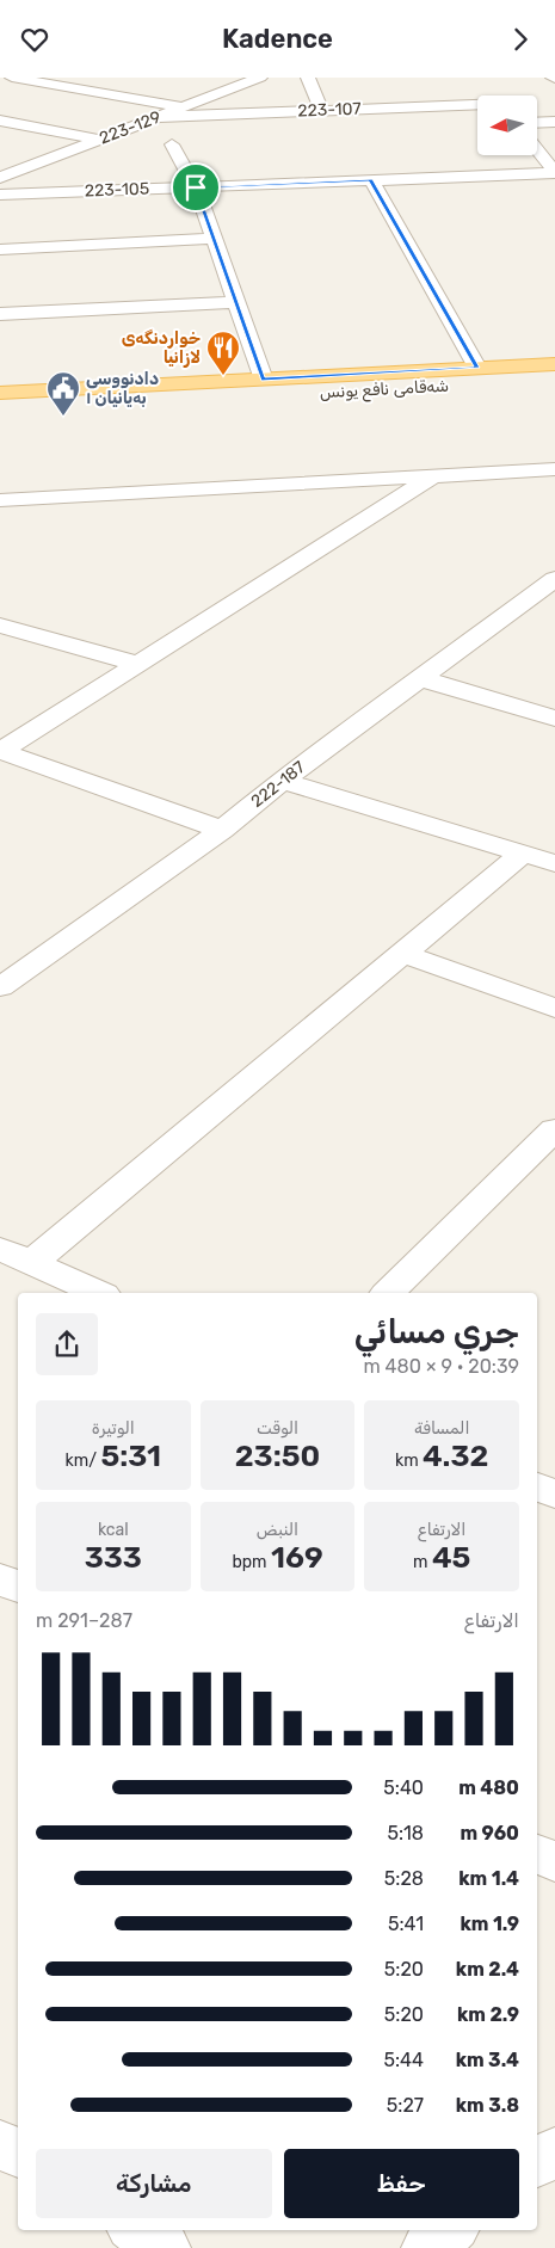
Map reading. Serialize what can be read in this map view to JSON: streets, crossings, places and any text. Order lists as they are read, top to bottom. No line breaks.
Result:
{"streets":{"main road":["شەقامی نافع یونس"],"street":["223-107","223-129","223-105","222-187"]},"crossings":[["223-107","223-129"]],"places":{"restaurant":["خواردنگەی لازانیا"],"public building":["دادنووسی بەیانیان ١"]},"north":"left","page":{"header":"Kadence","heading":["جري مسائي","20:39 · 9 × 480 m"],"stats":[["المسافة","4.32 km"],["الوقت","23:50"],["الوتيرة","5:31 /km"],["الارتفاع","45 m"],["النبض","169 bpm"],["kcal","333"]],"chart":["الارتفاع","287–291 m"],"list":[{"name":"480 m","note":"5:40"},{"name":"960 m","note":"5:18"},{"name":"1.4 km","note":"5:28"},{"name":"1.9 km","note":"5:41"},{"name":"2.4 km","note":"5:20"},{"name":"2.9 km","note":"5:20"},{"name":"3.4 km","note":"5:44"},{"name":"3.8 km","note":"5:27"}],"buttons":["حفظ","مشاركة"]}}
